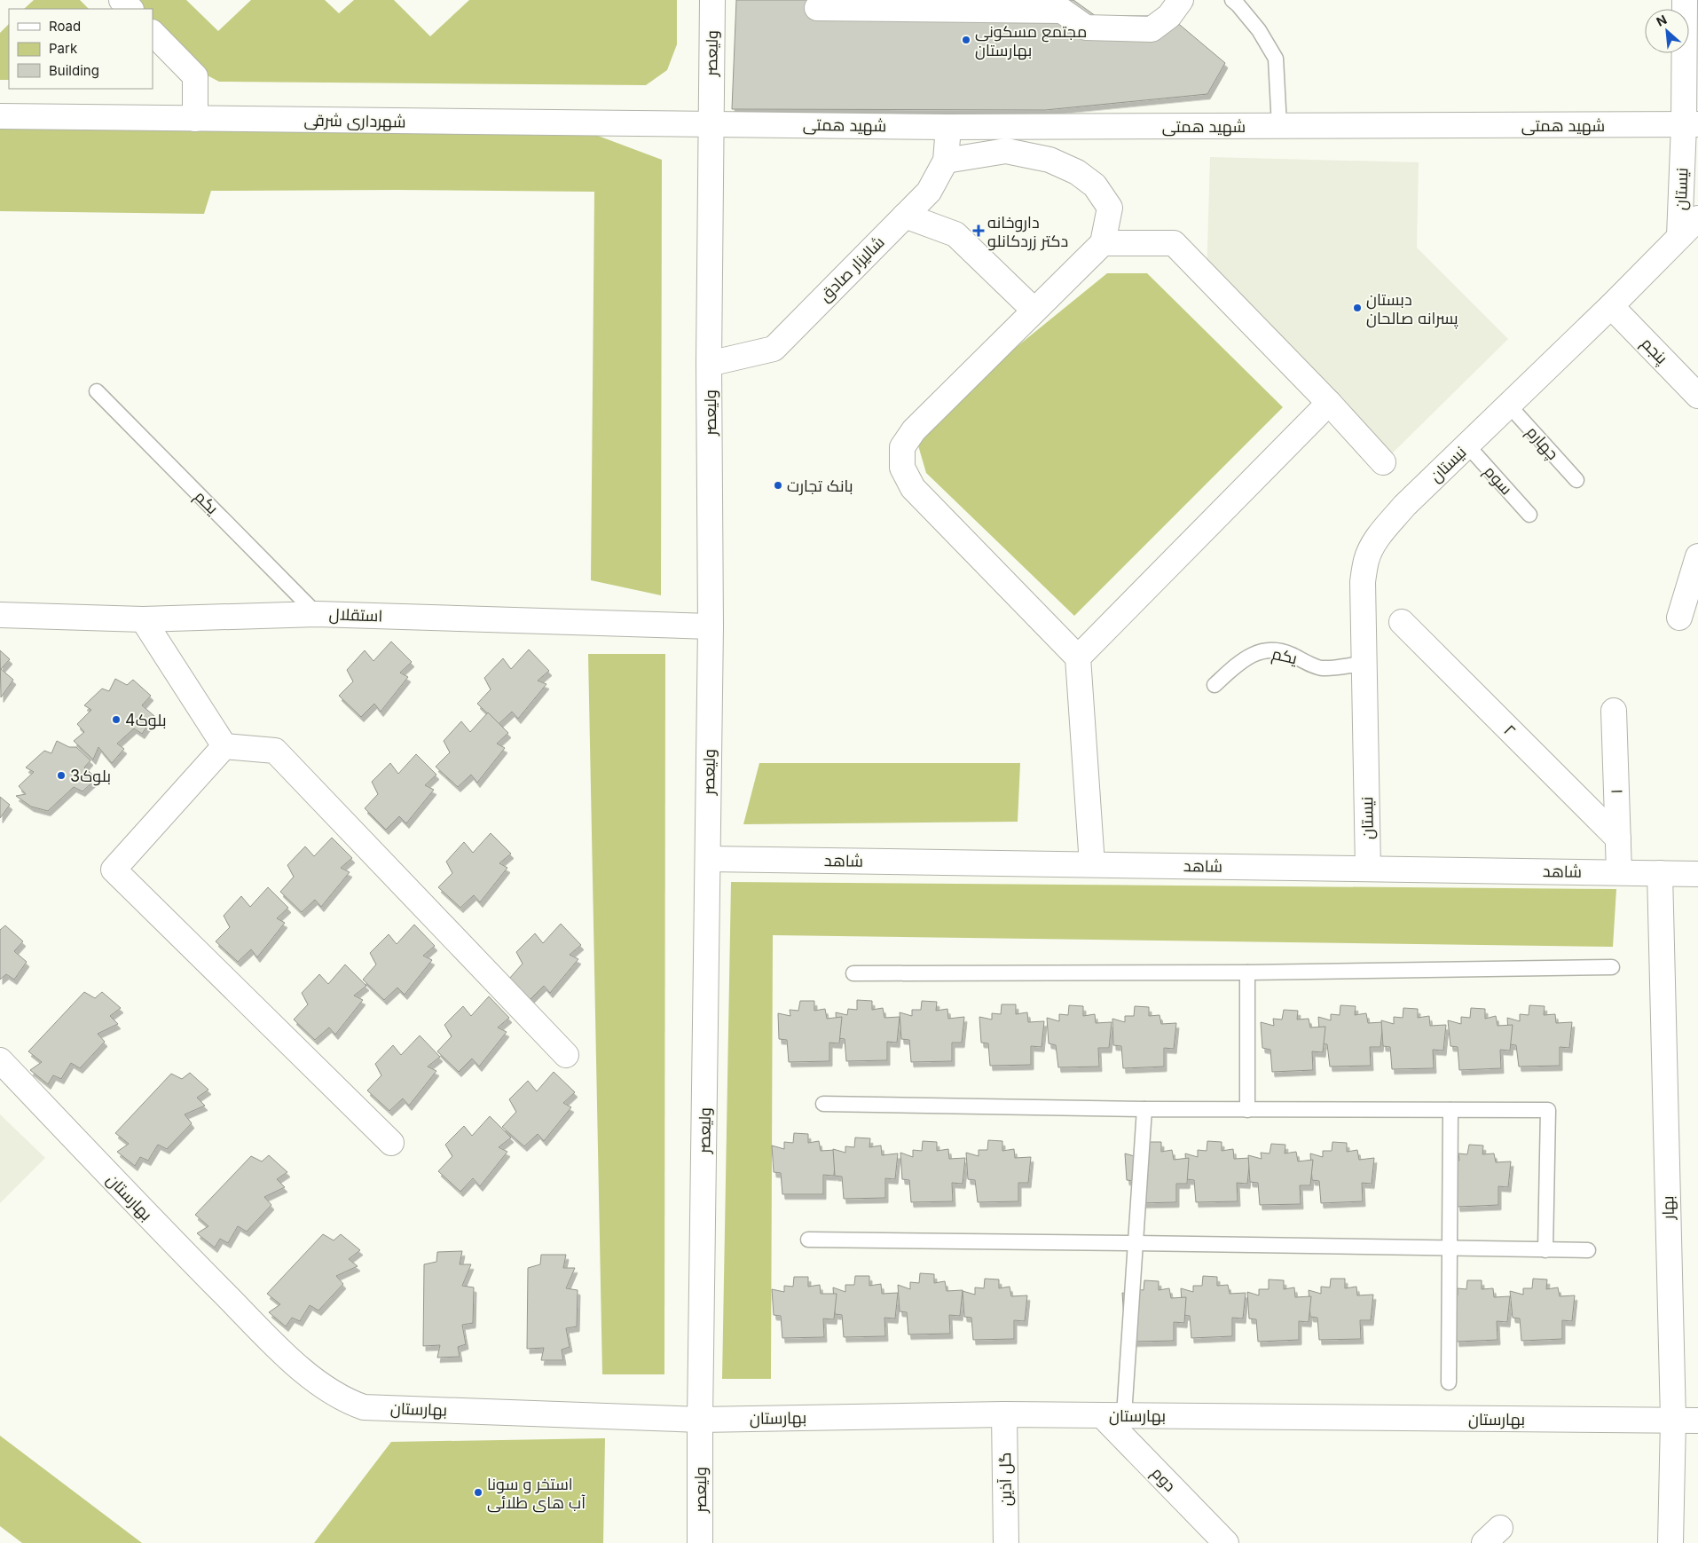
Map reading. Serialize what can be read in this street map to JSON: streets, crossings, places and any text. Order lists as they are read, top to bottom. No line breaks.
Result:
{"streets":{"street":["ولیعصر","شهرداری شرقی","شهید همتی","نيستان","شالیزار صادق","پنجم","استقلال","۲","۱","شاهد","بهارستان","بهار","گل آذین","دوم"],"lane":["چهارم","سوم","یکم"]},"crossings":[["ولیعصر","شهرداری شرقی"],["ولیعصر","شهید همتی"],["ولیعصر","شالیزار صادق"],["ولیعصر","استقلال"],["ولیعصر","شاهد"],["ولیعصر","بهارستان"],["شهرداری شرقی","شهید همتی"],["شهید همتی","نيستان"],["شهید همتی","شالیزار صادق"],["نيستان","پنجم"],["نيستان","چهارم"],["نيستان","سوم"],["نيستان","یکم"],["نيستان","شاهد"],["یکم","استقلال"],["۲","۱"],["۱","شاهد"],["شاهد","بهار"],["بهارستان","بهار"],["بهارستان","گل آذین"],["بهارستان","دوم"]],"places":{"other":["مجتمع مسکونی بهارستان","دبستان پسرانه صالحان","بانک تجارت","بلوک4","بلوک3","استخر و سونا آب های طلائی"],"health":["داروخانه دکتر زردکانلو"]},"legend":["Road","Park","Building"],"north":"top left"}
